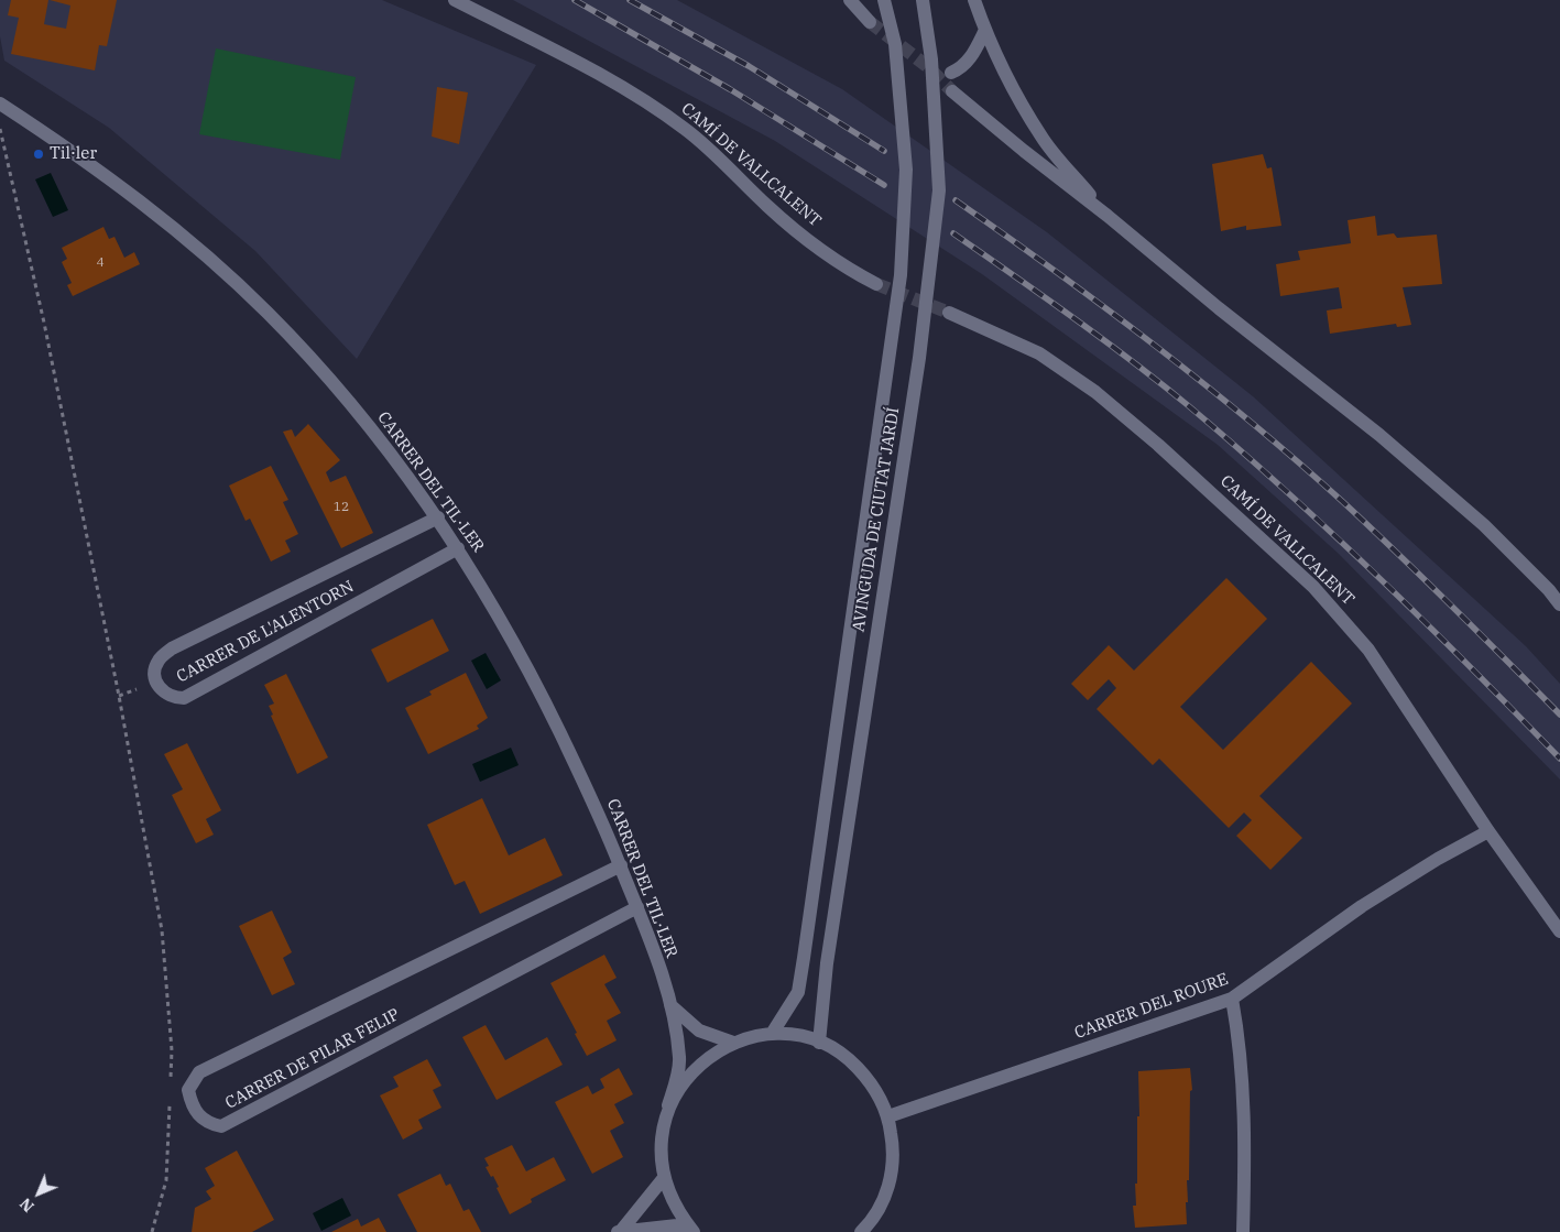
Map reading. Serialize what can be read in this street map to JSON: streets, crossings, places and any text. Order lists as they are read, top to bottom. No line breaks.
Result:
{"streets":{"street":["CAMÍ DE VALLCALENT","CARRER DEL TIL·LER","AVINGUDA DE CIUTAT JARDÍ","CARRER DE L'ALENTORN","CARRER DEL ROURE","CARRER DE PILAR FELIP"]},"crossings":[["CAMÍ DE VALLCALENT","CARRER DEL ROURE"],["CARRER DEL TIL·LER","CARRER DE L'ALENTORN"],["CARRER DEL TIL·LER","CARRER DE PILAR FELIP"]],"places":["Til·ler"],"house_numbers":["4","12"],"north":"bottom left"}
